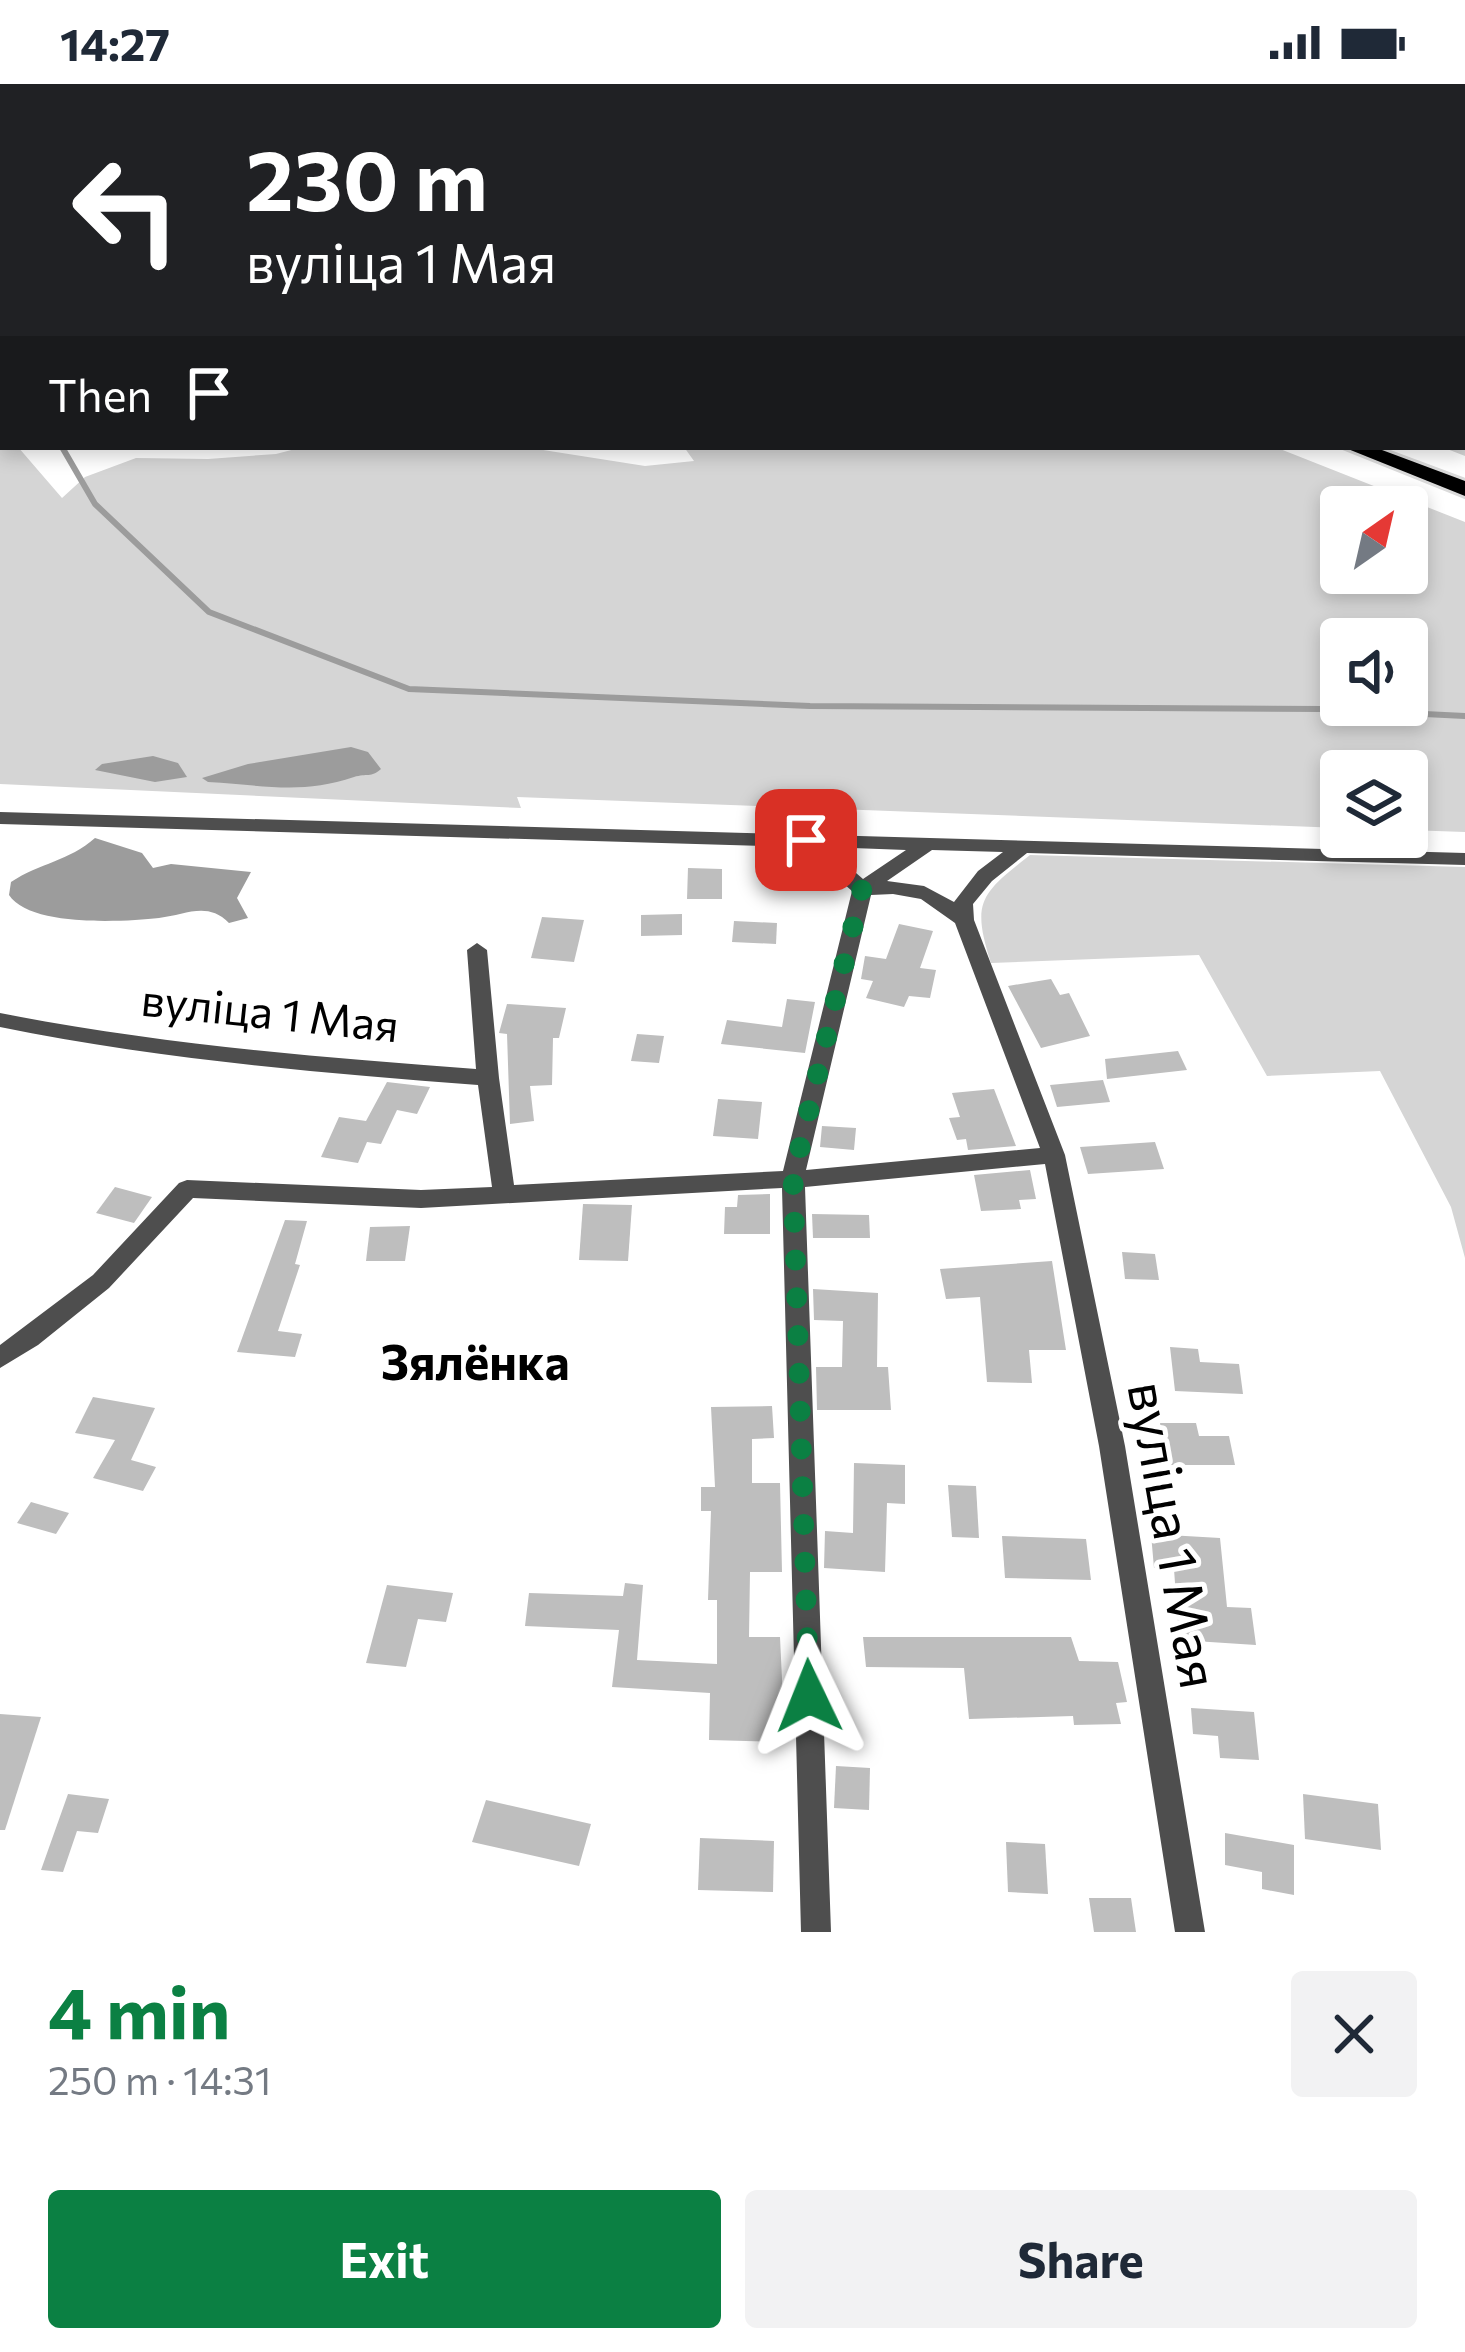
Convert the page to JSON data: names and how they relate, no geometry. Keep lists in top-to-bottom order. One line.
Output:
{"streets":{"street":["вуліца 1 Мая"]},"districts":["Зялёнка"],"north":"top right","page":{"status":"14:27","turn":["230 m","вуліца 1 Мая"],"then":"Then","heading":["4 min","250 m · 14:31"],"buttons":["Exit","Share"]}}
